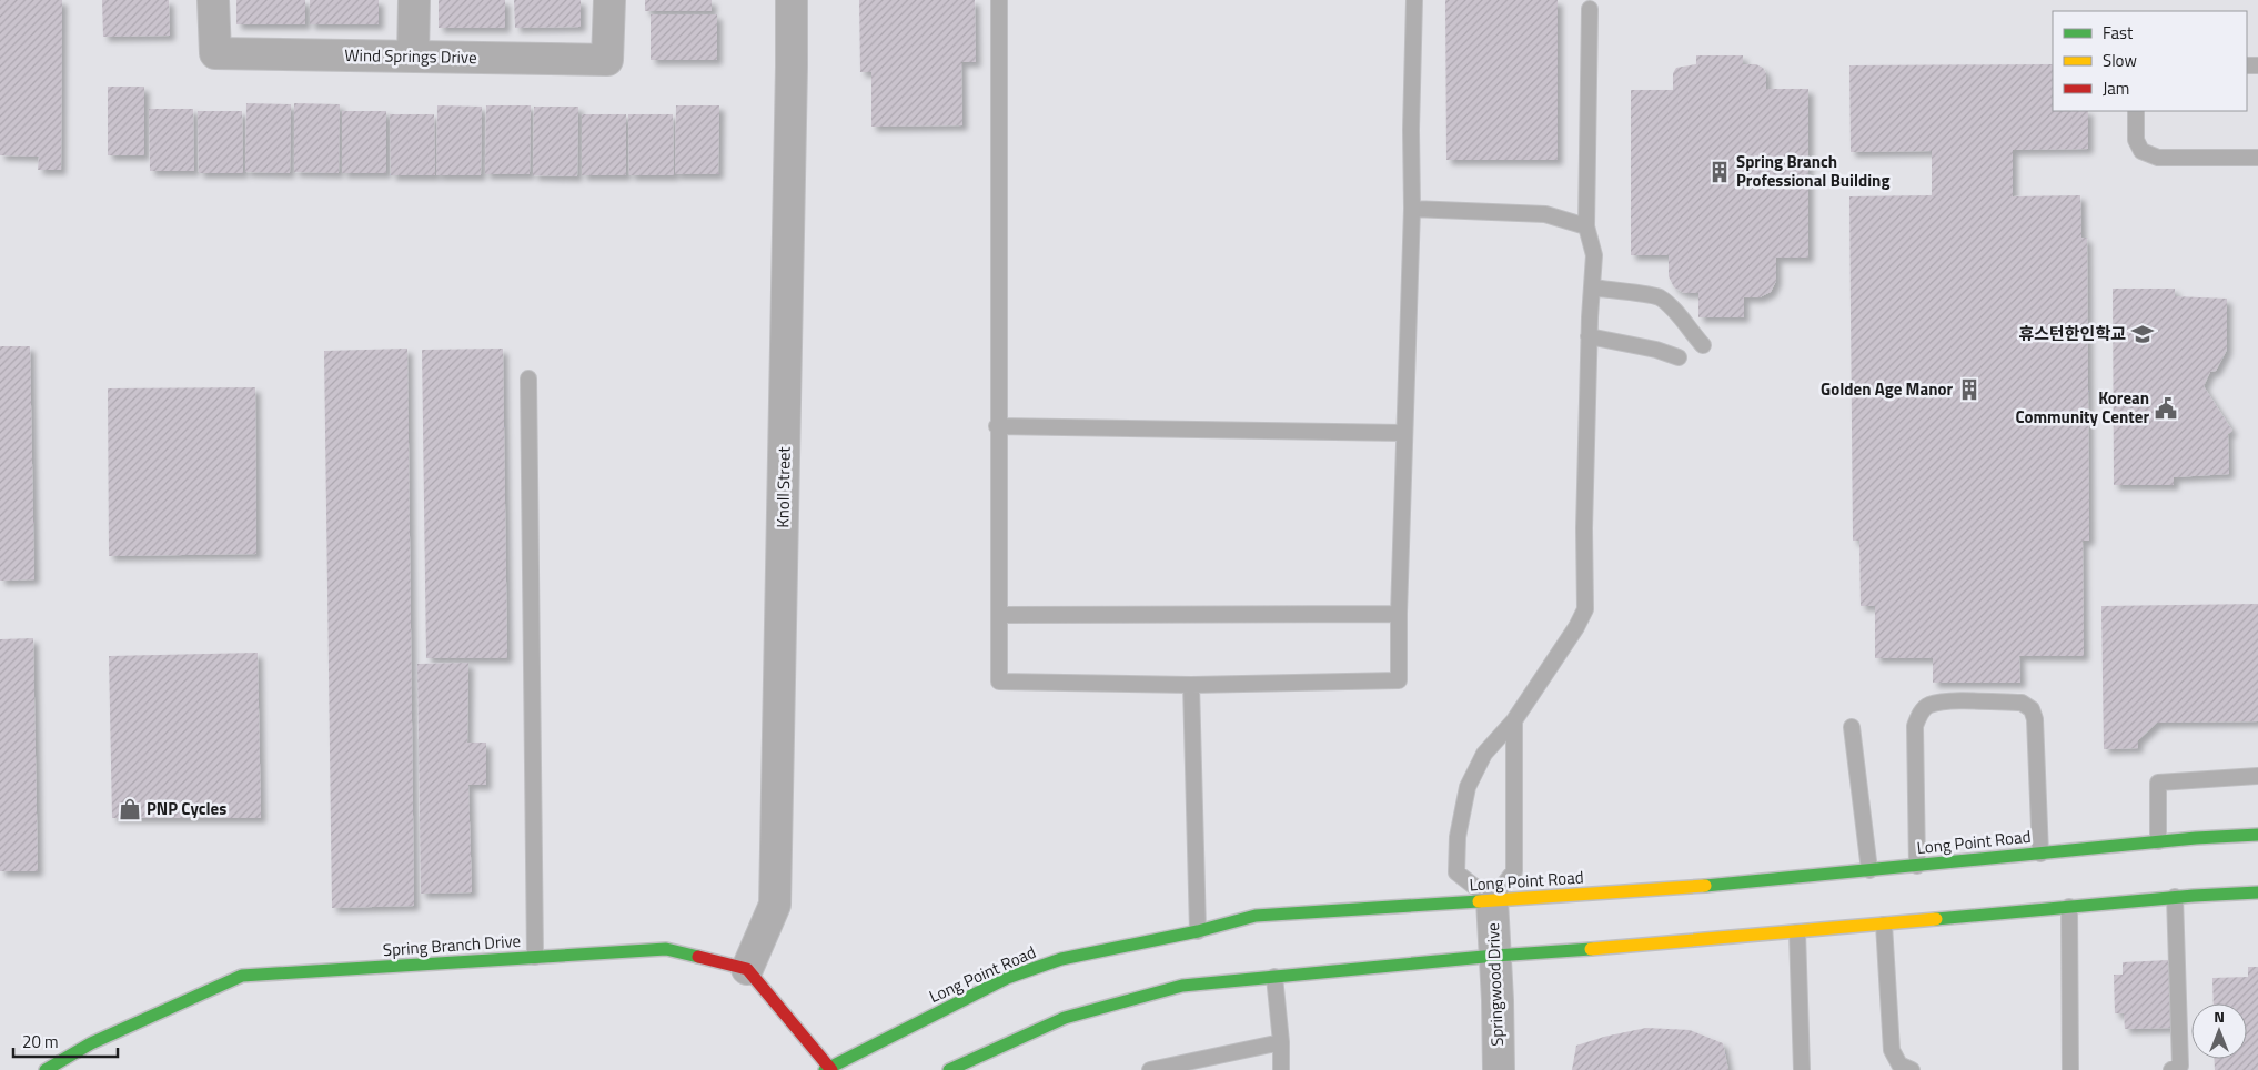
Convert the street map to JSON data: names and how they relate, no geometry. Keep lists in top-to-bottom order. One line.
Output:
{"streets":{"main road":["Long Point Road","Spring Branch Drive"],"street":["Wind Springs Drive","Knoll Street","Springwood Drive"]},"crossings":[["Knoll Street","Spring Branch Drive"],["Long Point Road","Springwood Drive"]],"places":{"building":["Spring Branch Professional Building","Golden Age Manor"],"school or university":["휴스턴한인학교"],"public building":["Korean Community Center"],"shop":["PNP Cycles"]},"legend":["Fast","Slow","Jam"],"scale_bar":"20 m","north":"top"}
